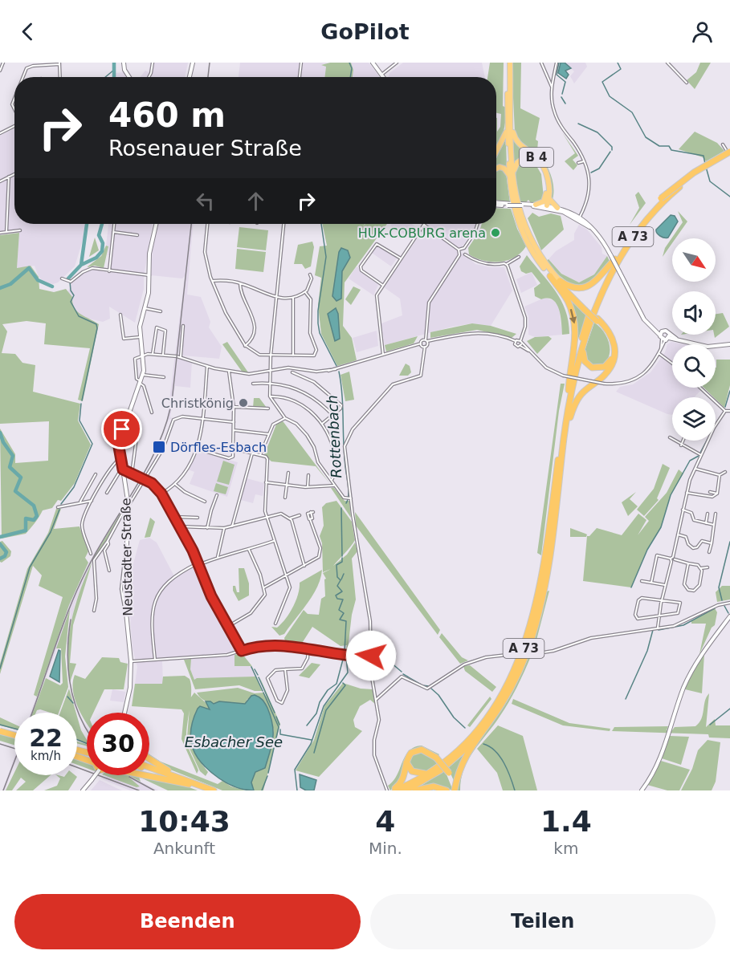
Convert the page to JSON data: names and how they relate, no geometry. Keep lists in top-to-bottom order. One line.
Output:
{"streets":{"highway":["B 4","A 73"],"street":["Neustadter Straße"]},"water":["Rottenbach","Esbacher See"],"places":{"other":["HUK-COBURG arena","Christkönig"],"transit":["Dörfles-Esbach"]},"north":"bottom right","page":{"header":"GoPilot","turn":["460 m","Rosenauer Straße"],"speed":"22 km/h","limit":"30","eta":["10:43","Ankunft","4","Min.","1.4","km"],"buttons":["Beenden","Teilen"]}}
